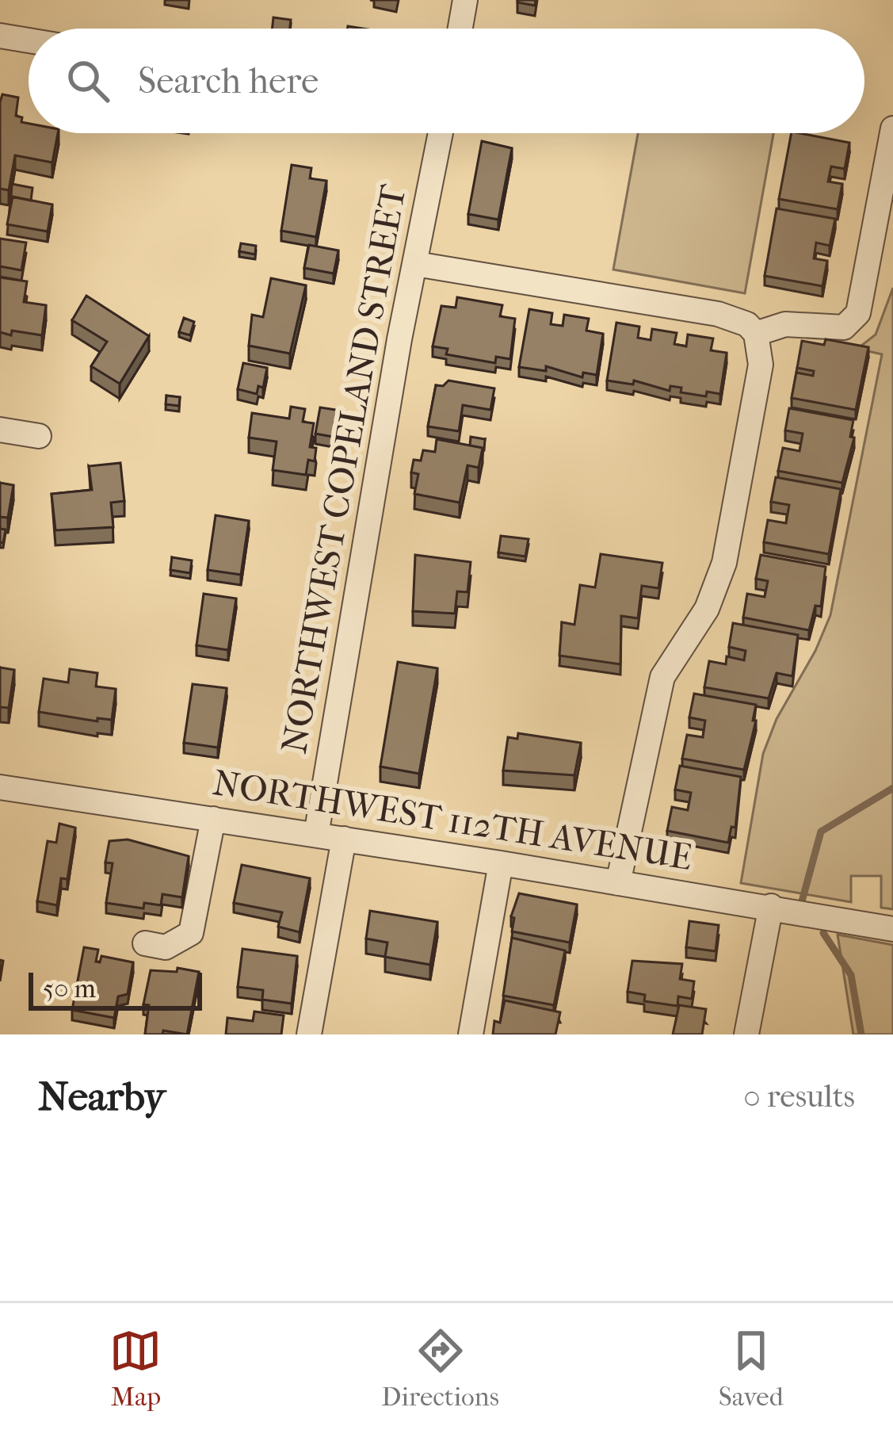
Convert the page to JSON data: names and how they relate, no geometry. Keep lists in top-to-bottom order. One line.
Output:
{"streets":{"street":["NORTHWEST COPELAND STREET","NORTHWEST 112TH AVENUE"]},"crossings":[["NORTHWEST COPELAND STREET","NORTHWEST 112TH AVENUE"]],"scale_bar":"50 m","page":{"search":"Search here","scale":"50 m","heading":["Nearby","0 results"],"nav":["Map","Directions","Saved"]}}
